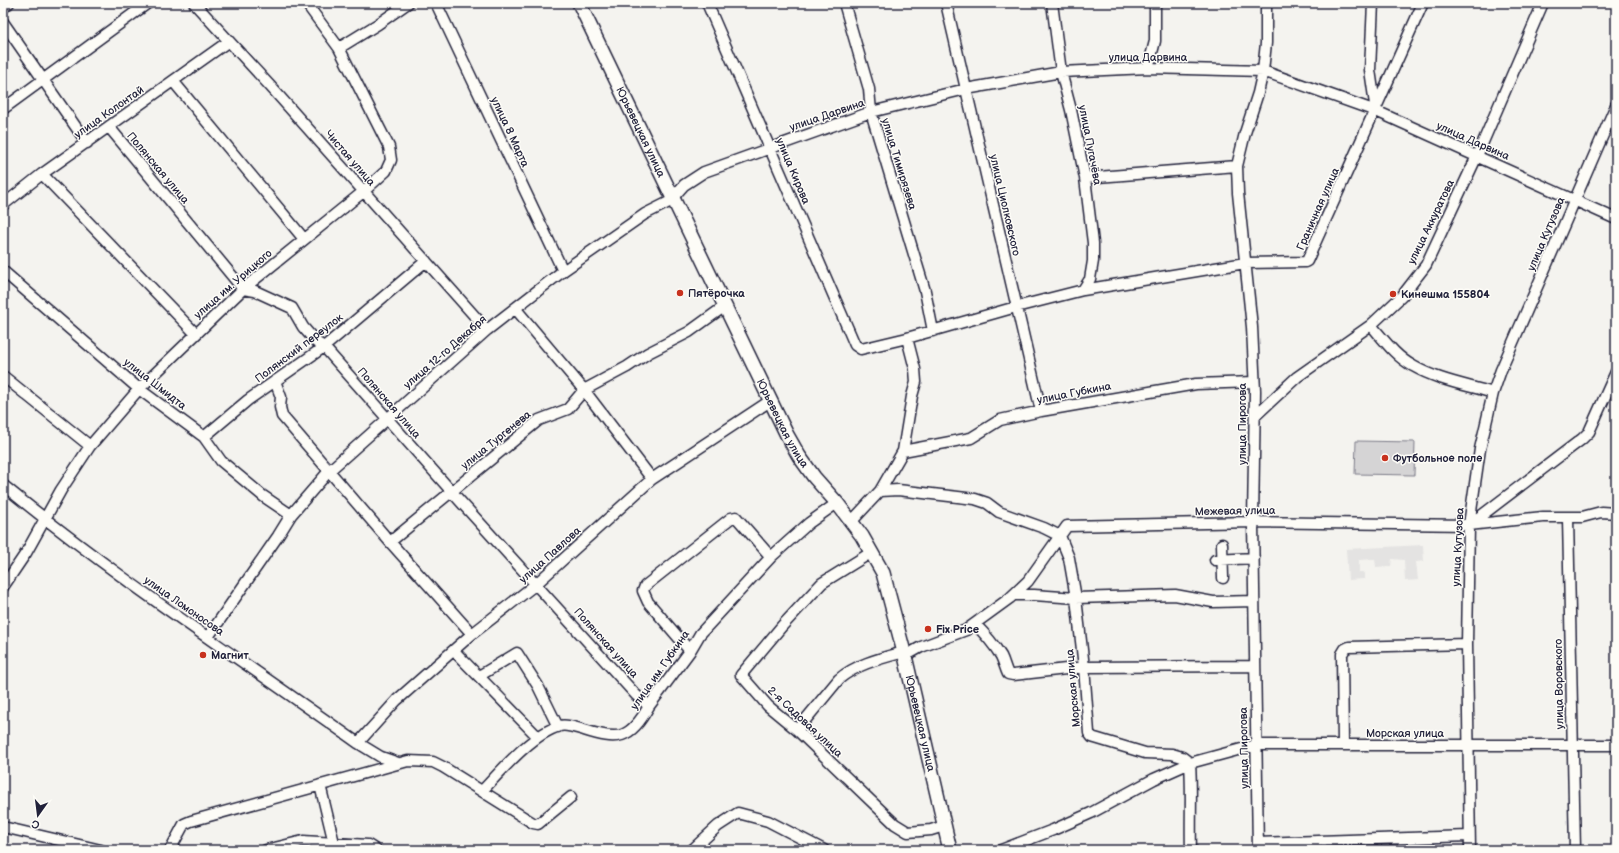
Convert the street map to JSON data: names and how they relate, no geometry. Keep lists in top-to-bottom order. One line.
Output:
{"streets":{"main road":["Юрьевецкая улица"],"street":["улица Дарвина","улица Колонтай","улица 8 Марта","улица Пугачёва","Чистая улица","улица Тимирязева","Полянская улица","улица Кирова","улица Циолковского","Граничная улица","улица Аккуратова","улица Кутузова","улица им. Урицкого","Полянский переулок","улица 12-го Декабря","улица Шмидта","улица Губкина","улица Пирогова","улица Тургенева","Межевая улица","улица Павлова","улица Ломоносова","улица им. Губкина","улица Воровского","Морская улица","2-я Садовая улица"]},"crossings":[["улица Дарвина","Юрьевецкая улица"],["улица Дарвина","улица Пугачёва"],["улица Дарвина","улица Тимирязева"],["улица Дарвина","улица Кирова"],["улица Дарвина","улица Циолковского"],["улица Дарвина","Граничная улица"],["улица Дарвина","улица Аккуратова"],["улица Дарвина","улица Кутузова"],["улица Дарвина","улица 12-го Декабря"],["улица Дарвина","улица Пирогова"],["улица Колонтай","Чистая улица"],["улица Колонтай","Полянская улица"],["Юрьевецкая улица","улица 12-го Декабря"],["Юрьевецкая улица","улица Тургенева"],["Юрьевецкая улица","Межевая улица"],["Юрьевецкая улица","улица Павлова"],["Юрьевецкая улица","улица им. Губкина"],["Юрьевецкая улица","2-я Садовая улица"],["улица 8 Марта","улица 12-го Декабря"],["улица Пугачёва","Граничная улица"],["Чистая улица","улица им. Урицкого"],["Чистая улица","Полянский переулок"],["Чистая улица","улица 12-го Декабря"],["Полянская улица","улица им. Урицкого"],["Полянская улица","Полянский переулок"],["Полянская улица","улица 12-го Декабря"],["Полянская улица","улица Тургенева"],["Полянская улица","улица Павлова"],["Полянская улица","улица им. Губкина"],["улица Циолковского","улица Губкина"],["Граничная улица","улица Пирогова"],["улица Аккуратова","улица Пирогова"],["улица Кутузова","Межевая улица"],["улица Кутузова","Морская улица"],["улица им. Урицкого","улица Шмидта"],["улица им. Урицкого","улица Ломоносова"],["Полянский переулок","улица Шмидта"],["улица 12-го Декабря","улица Шмидта"],["улица 12-го Декабря","улица Ломоносова"],["улица Губкина","улица Пирогова"],["улица Пирогова","Межевая улица"],["улица Пирогова","Морская улица"],["Межевая улица","улица Воровского"],["Межевая улица","Морская улица"],["Межевая улица","2-я Садовая улица"],["улица Павлова","улица Ломоносова"],["улица Воровского","Морская улица"]],"places":["Пятёрочка","Кинешма 155804","Футбольное поле","Fix Price","Магнит"],"north":"bottom"}
